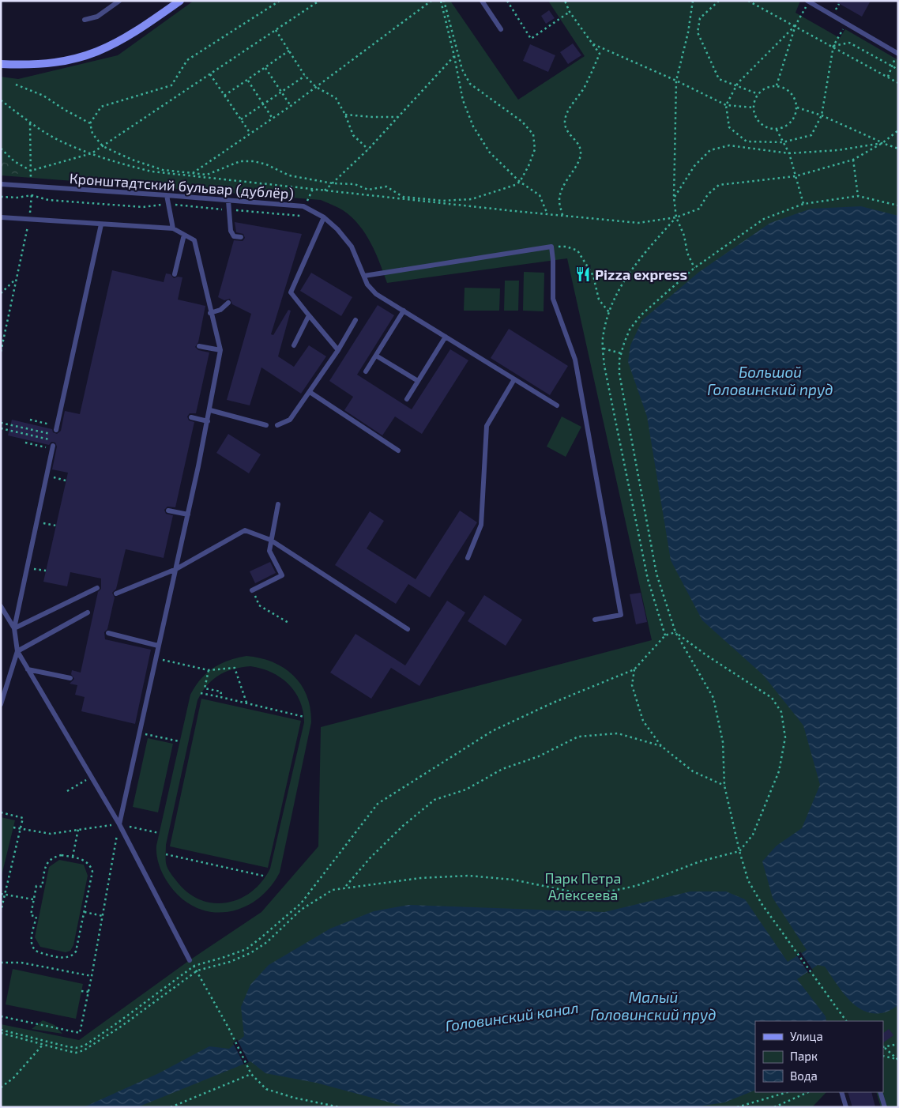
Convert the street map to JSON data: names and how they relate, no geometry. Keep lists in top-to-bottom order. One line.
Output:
{"streets":{"lane":["Кронштадтский бульвар (дублёр)"]},"water":["Большой Головинский пруд","Малый Головинский пруд","Головинский канал"],"parks":["Парк Петра Алексеева"],"places":{"restaurant":["Pizza express"]},"legend":["Улица","Парк","Вода"]}
